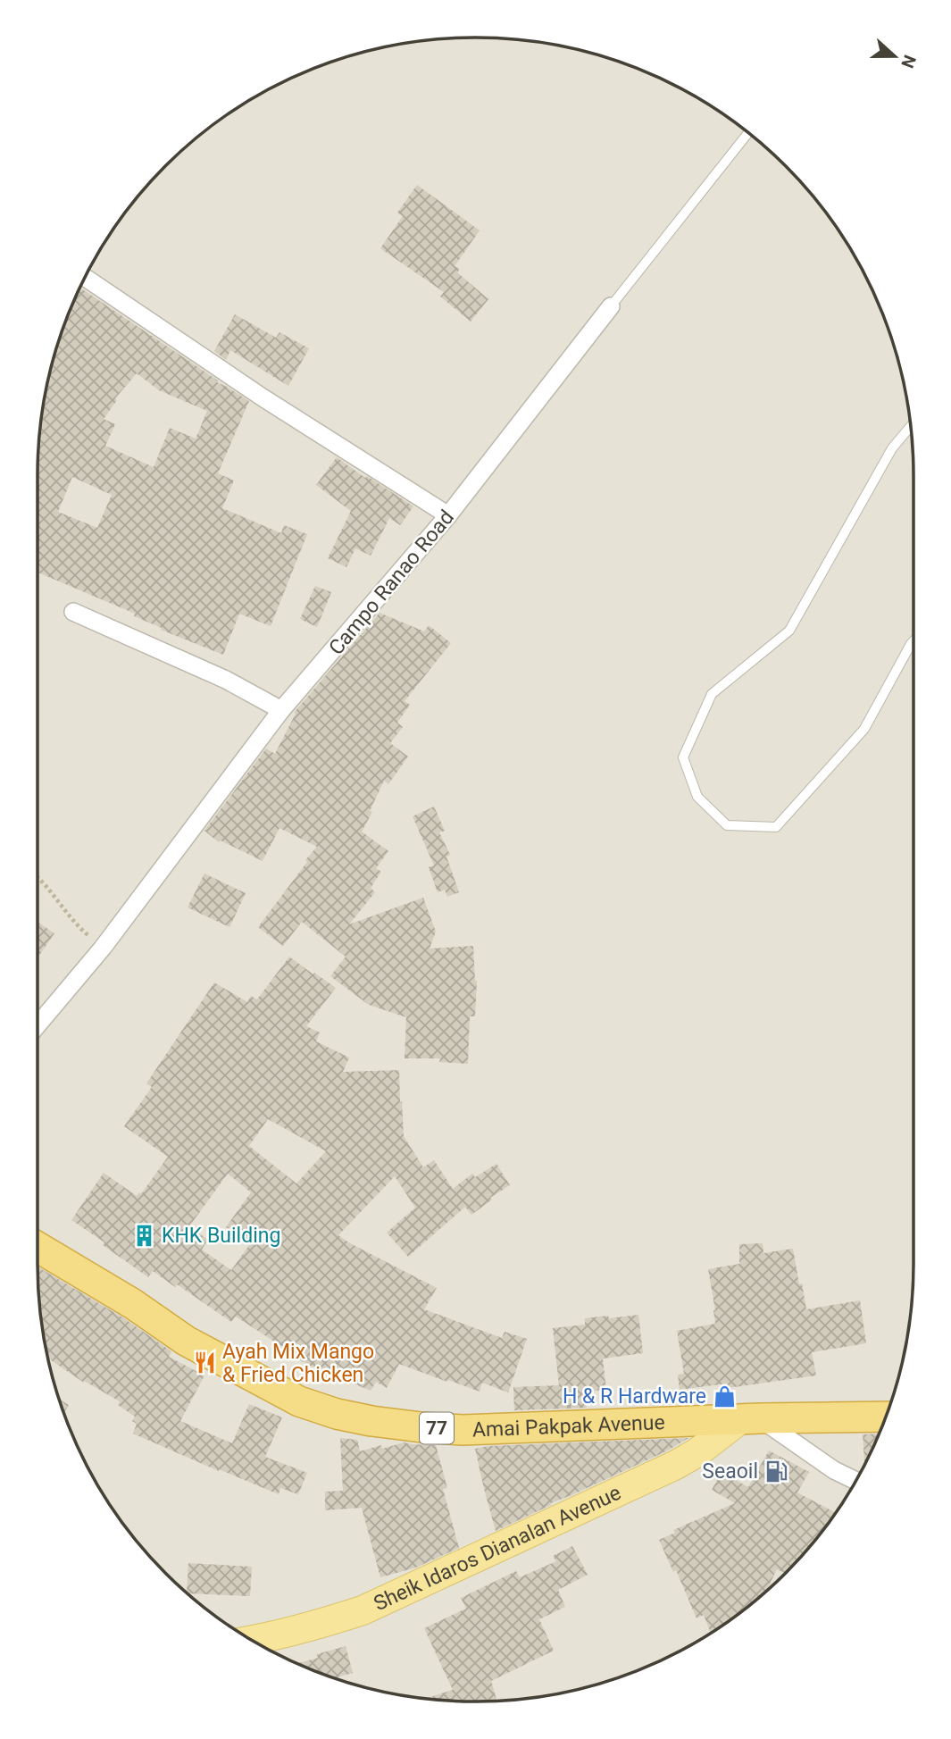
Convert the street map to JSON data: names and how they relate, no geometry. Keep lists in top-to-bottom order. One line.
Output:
{"streets":{"highway":["Amai Pakpak Avenue","77"],"main road":["Sheik Idaros Dianalan Avenue"],"street":["Campo Ranao Road"]},"crossings":[["Amai Pakpak Avenue","Sheik Idaros Dianalan Avenue"]],"places":{"building":["KHK Building"],"restaurant":["Ayah Mix Mango & Fried Chicken"],"shop":["H & R Hardware"],"fuel station":["Seaoil"]},"north":"right"}
